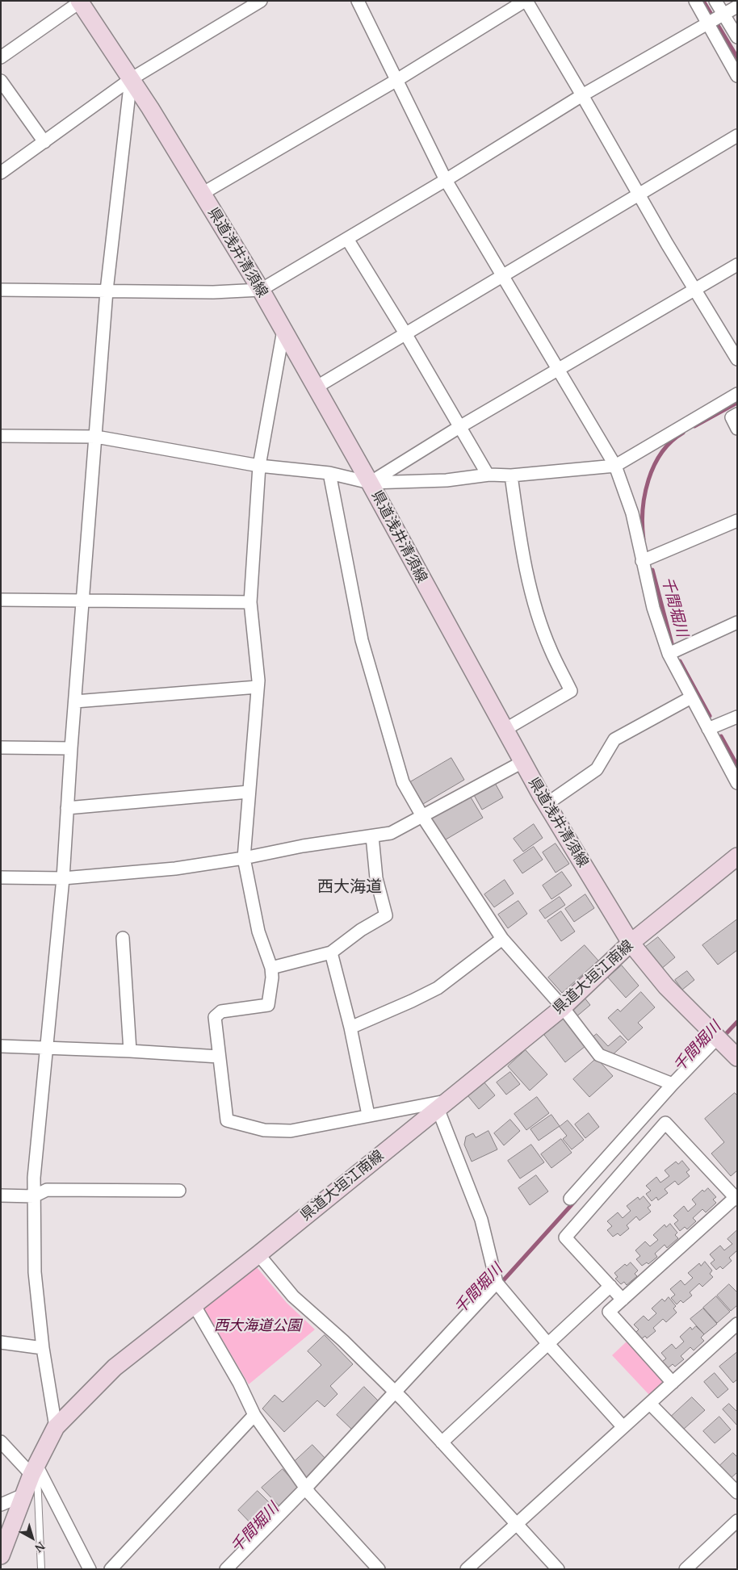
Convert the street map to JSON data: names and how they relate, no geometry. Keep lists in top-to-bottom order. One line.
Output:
{"streets":{"main road":["県道浅井清須線","県道大垣江南線"]},"crossings":[["県道浅井清須線","県道大垣江南線"]],"districts":["西大海道"],"water":["千間堀川"],"parks":["西大海道公園"],"north":"bottom right"}
